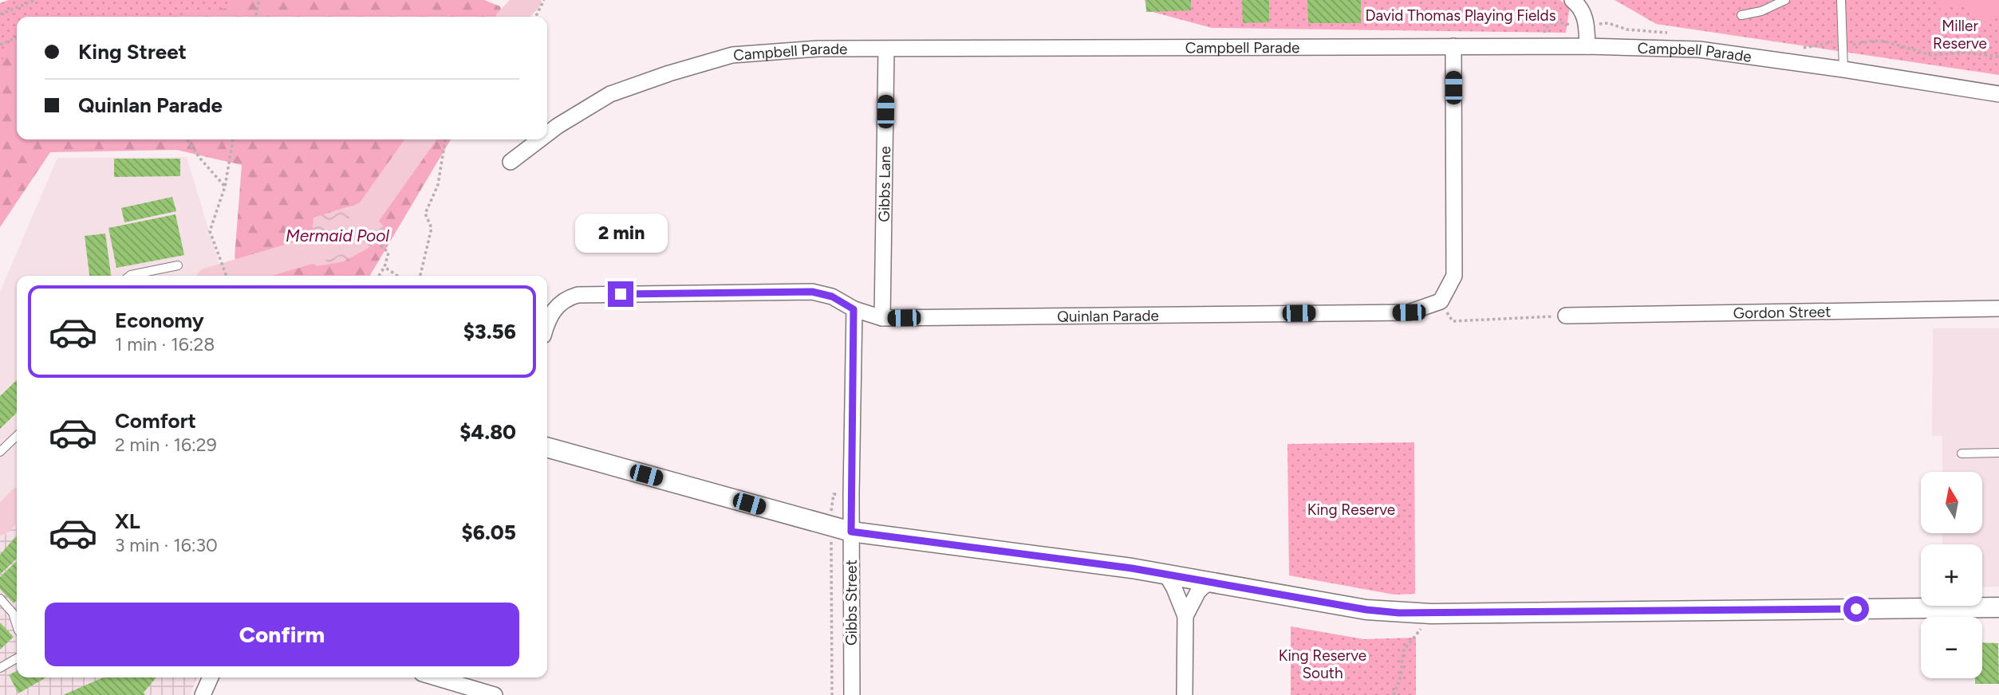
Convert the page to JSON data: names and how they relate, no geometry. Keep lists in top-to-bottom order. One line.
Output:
{"streets":{"street":["Campbell Parade","Gibbs Lane","Gordon Street","Quinlan Parade","Gibbs Street"]},"crossings":[["Campbell Parade","Gibbs Lane"],["Gibbs Lane","Quinlan Parade"],["Quinlan Parade","Gibbs Street"]],"water":["Mermaid Pool"],"parks":["David Thomas Playing Fields","Miller Reserve","King Reserve","King Reserve South"],"north":"top","page":{"banner":["King Street","Quinlan Parade"],"bubble":"2 min","list":[{"name":"Economy","note":"1 min · 16:28","value":"$3.56"},{"name":"Comfort","note":"2 min · 16:29","value":"$4.80"},{"name":"XL","note":"3 min · 16:30","value":"$6.05"}],"map_buttons":["+","−"],"buttons":"Confirm"}}
